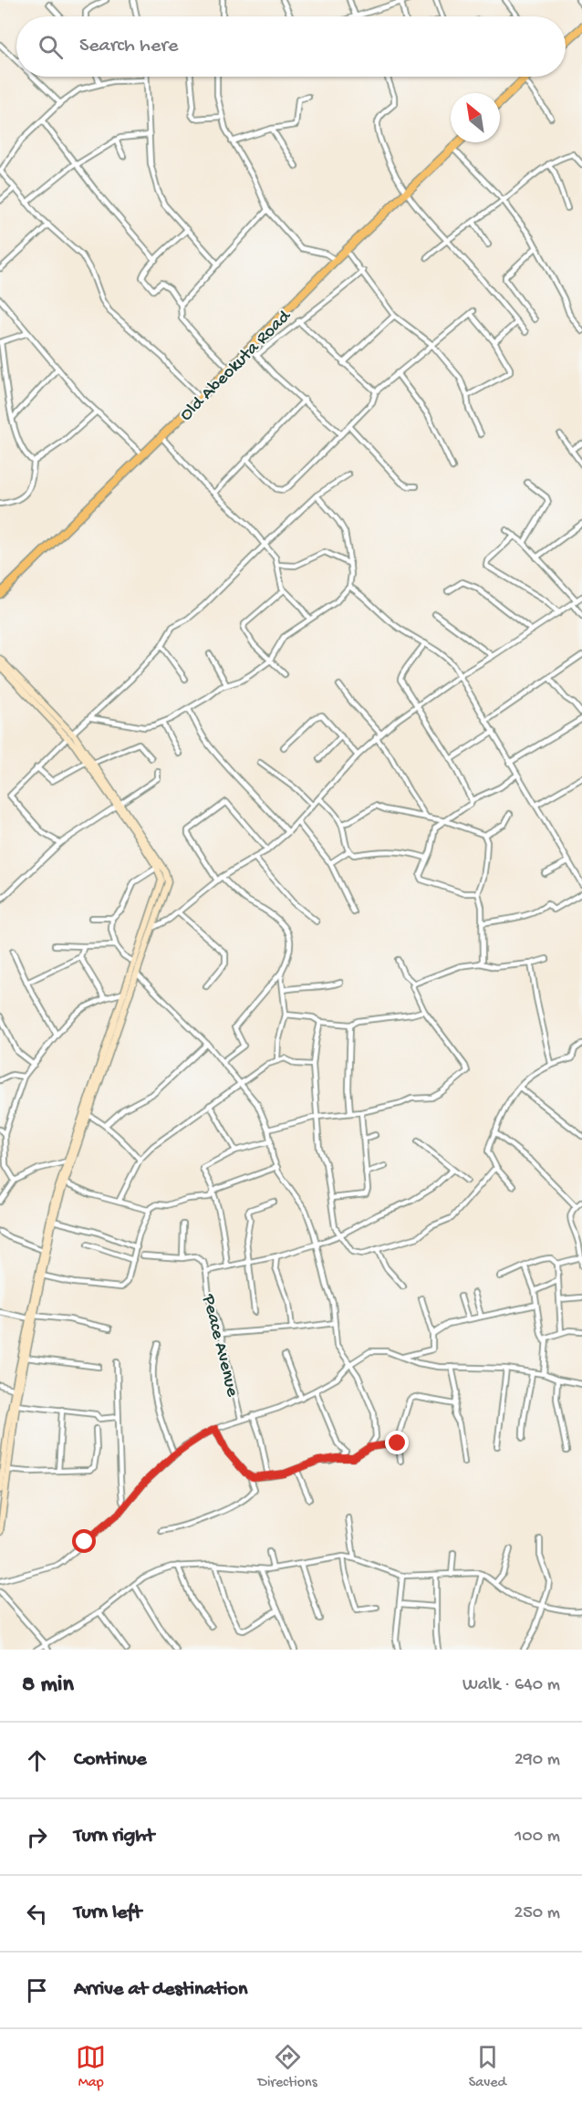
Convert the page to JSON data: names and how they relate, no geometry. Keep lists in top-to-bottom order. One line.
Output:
{"streets":{"highway":["Old Abeokuta Road"],"street":["Peace Avenue"]},"north":"top left","page":{"search":"Search here","heading":["8 min","Walk · 640 m"],"list":[["Continue","290 m"],["Turn right","100 m"],["Turn left","250 m"],"Arrive at destination"],"nav":["Map","Directions","Saved"]}}
